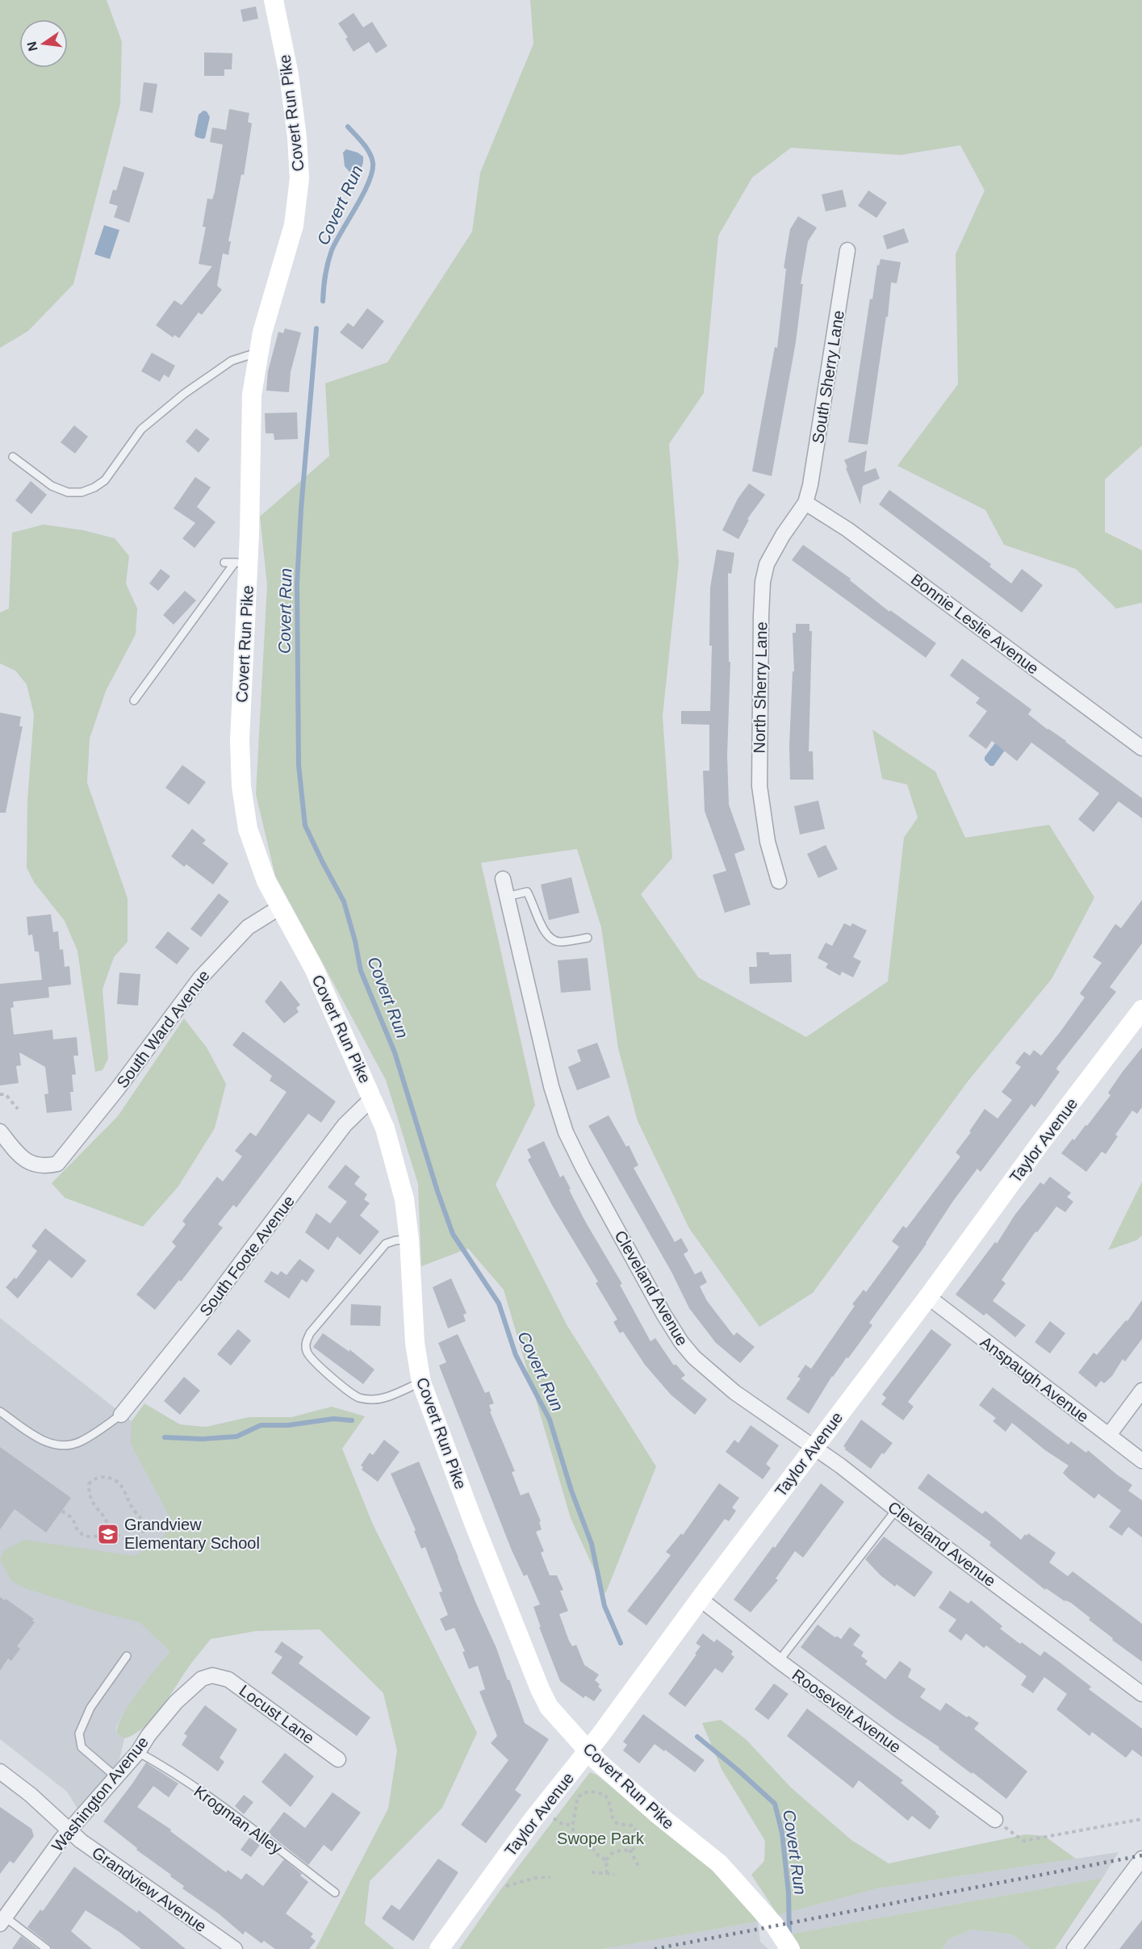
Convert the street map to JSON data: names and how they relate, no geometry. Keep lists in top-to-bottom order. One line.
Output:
{"streets":{"street":["Covert Run Pike","South Sherry Lane","Bonnie Leslie Avenue","North Sherry Lane","South Ward Avenue","Taylor Avenue","South Foote Avenue","Cleveland Avenue","Anspaugh Avenue","Roosevelt Avenue","Locust Lane","Washington Avenue","Grandview Avenue"],"lane":["Krogman Alley"]},"crossings":[["Covert Run Pike","South Ward Avenue"],["Covert Run Pike","Taylor Avenue"],["Covert Run Pike","South Foote Avenue"],["South Sherry Lane","Bonnie Leslie Avenue"],["South Sherry Lane","North Sherry Lane"],["Bonnie Leslie Avenue","North Sherry Lane"],["Taylor Avenue","Cleveland Avenue"],["Taylor Avenue","Anspaugh Avenue"],["Taylor Avenue","Roosevelt Avenue"],["Locust Lane","Washington Avenue"],["Washington Avenue","Krogman Alley"],["Washington Avenue","Grandview Avenue"]],"water":["Covert Run"],"parks":["Swope Park"],"places":{"school or university":["Grandview Elementary School"]},"north":"left"}
